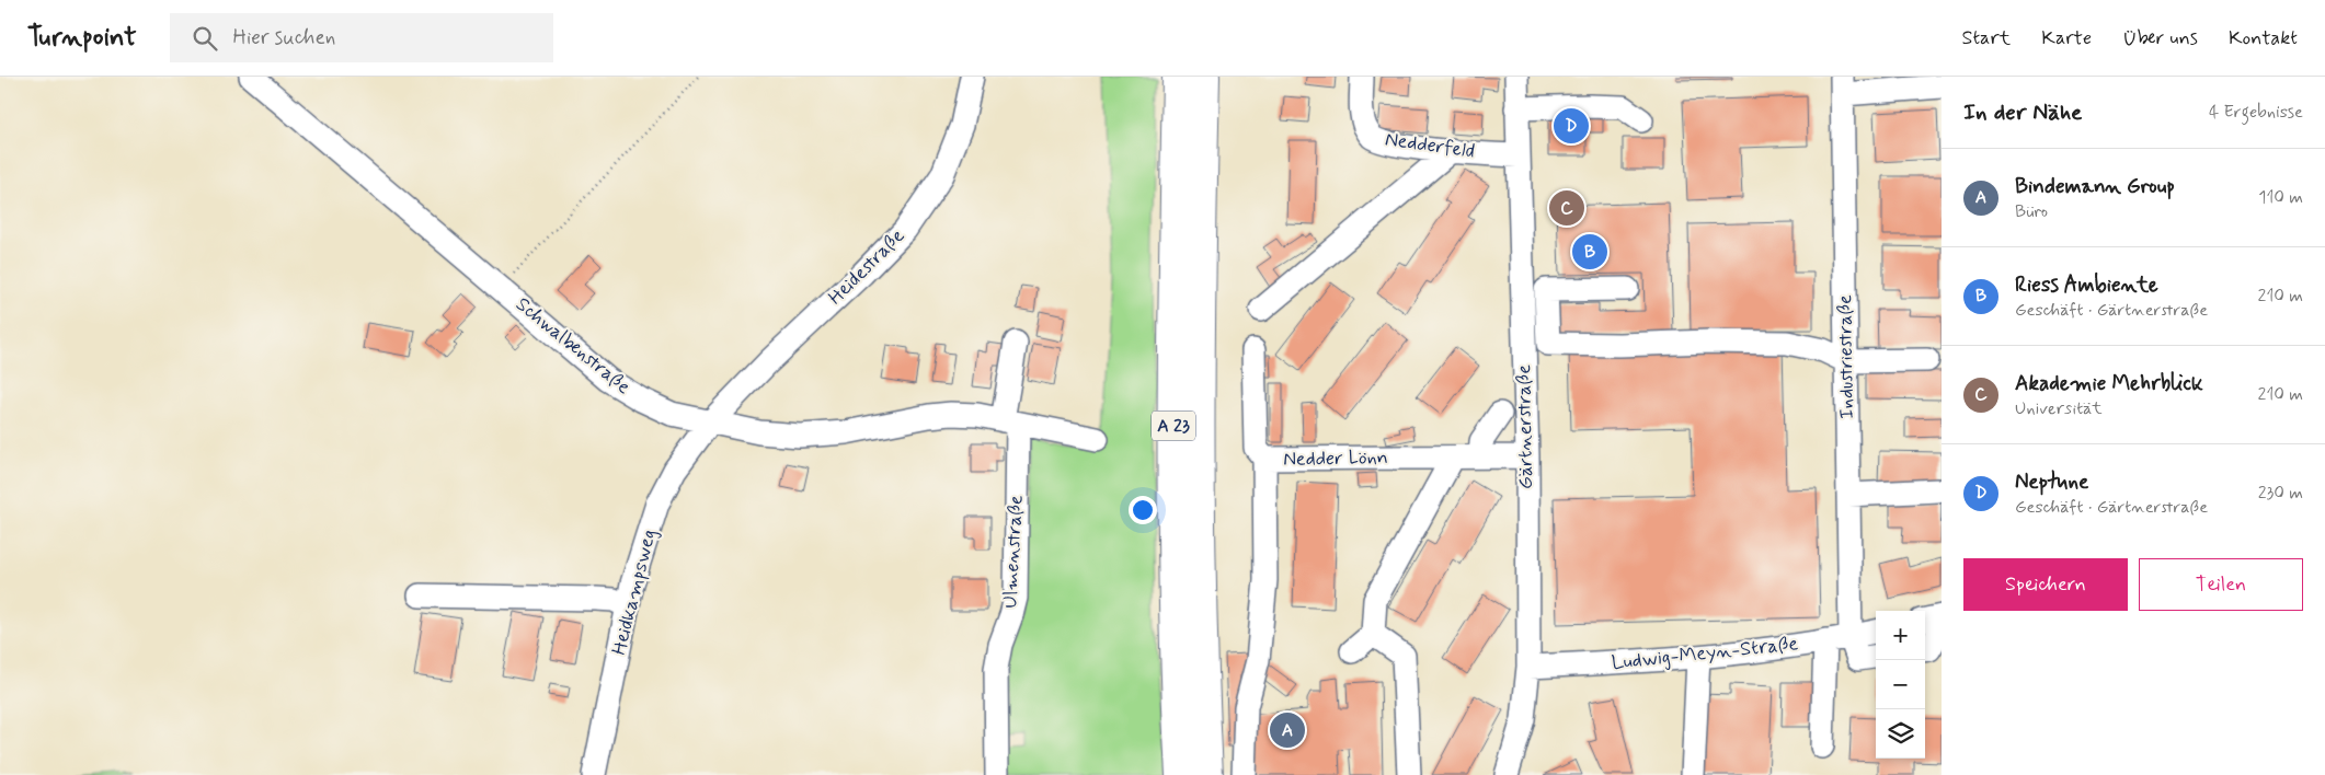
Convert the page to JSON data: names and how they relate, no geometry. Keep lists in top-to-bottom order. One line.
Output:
{"streets":{"highway":["A 23"],"street":["Nedderfeld","Heidestraße","Schwalbenstraße","Industriestraße","Gärtnerstraße","Nedder Lönn","Ulmenstraße","Heidkampsweg","Ludwig-Meyn-Straße"]},"crossings":[["Nedderfeld","Gärtnerstraße"],["Heidestraße","Schwalbenstraße"],["Heidestraße","Heidkampsweg"],["Schwalbenstraße","Ulmenstraße"],["Schwalbenstraße","Heidkampsweg"],["Industriestraße","Ludwig-Meyn-Straße"],["Gärtnerstraße","Nedder Lönn"],["Gärtnerstraße","Ludwig-Meyn-Straße"]],"page":{"header":"Turnpoint","search":"Hier suchen","nav":["Start","Karte","Über uns","Kontakt"],"heading":["In der Nähe","4 Ergebnisse"],"pins":["D","C","B","A"],"list":[{"mark":"A","name":"Bindemann Group","note":"Büro","value":"110 m"},{"mark":"B","name":"Riess Ambiente","note":"Geschäft · Gärtnerstraße","value":"210 m"},{"mark":"C","name":"Akademie Mehrblick","note":"Universität","value":"210 m"},{"mark":"D","name":"Neptune","note":"Geschäft · Gärtnerstraße","value":"230 m"}],"buttons":["Speichern","Teilen"],"map_buttons":["+","−"]}}
